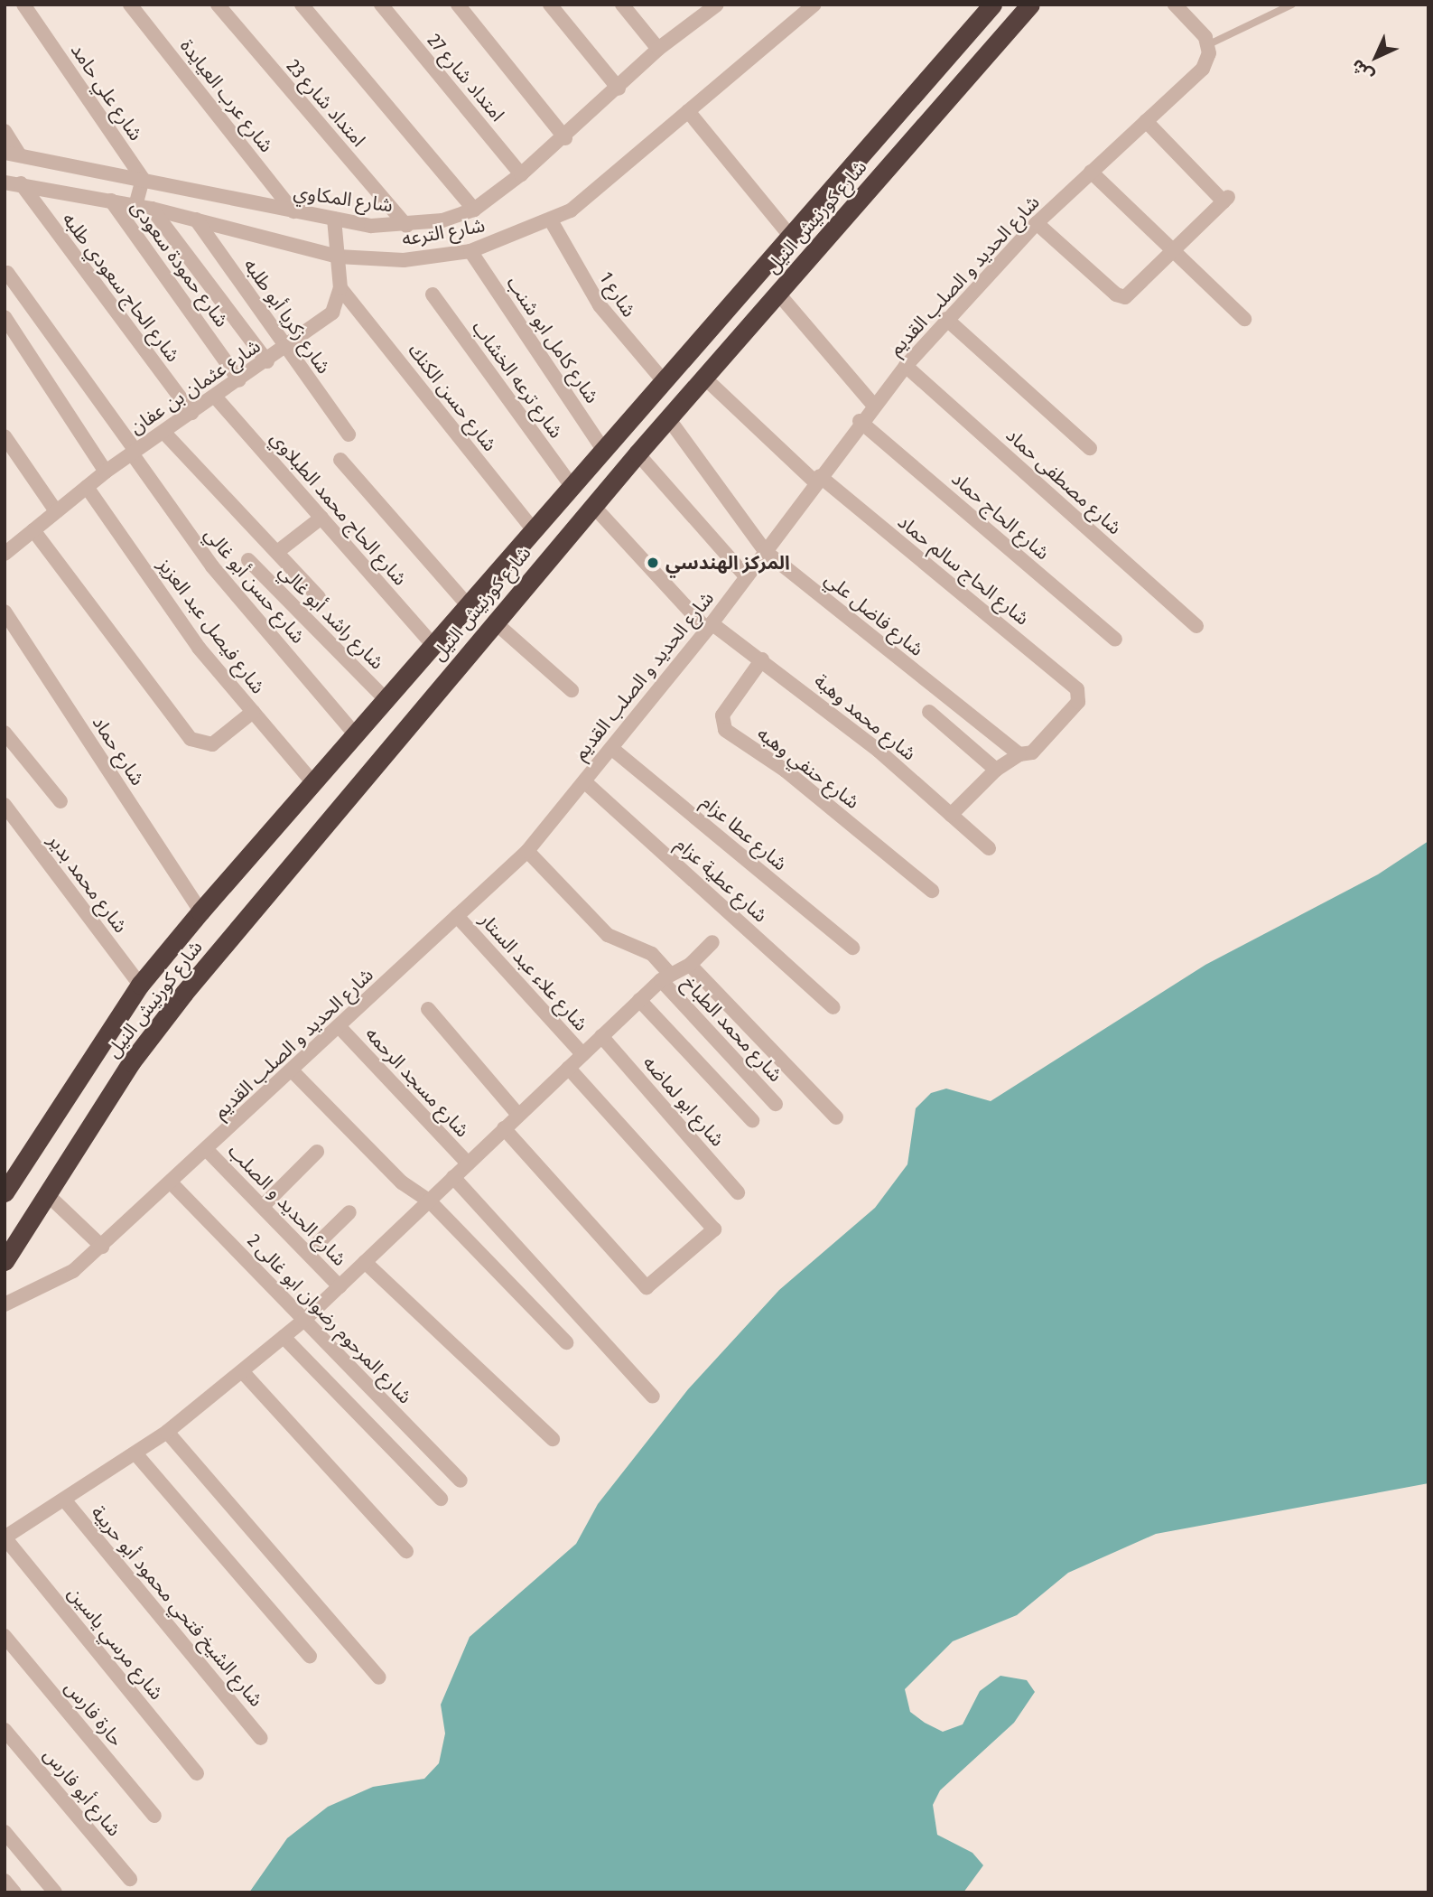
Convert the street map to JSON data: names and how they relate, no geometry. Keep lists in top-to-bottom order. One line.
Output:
{"streets":{"highway":["شارع كورنيش النيل"],"street":["امتداد شارع 27","شارع علي حامد","شارع عرب العيايدة","امتداد شارع 23","شارع المكاوي","شارع الترعه","شارع حمودة سعودى","شارع الحديد و الصلب القديم","شارع الحاج سعودي طلبه","شارع 1","شارع زكريا أبو طلبه","شارع كامل ابو شنب","شارع ترعه الخشاب","شارع عثمان بن عفان","شارع حسن الكنك","شارع مصطفى حماد","شارع الحاج محمد الطبلاوي","شارع الحاج حماد","شارع الحاج سالم حماد","شارع حسن أبو غالي","شارع فاضل علي","شارع راشد أبو غالي","شارع فيصل عبد العزيز","شارع محمد وهبة","شارع حماد","شارع حنفي وهبه","شارع عطا عزام","شارع عطية عزام","شارع محمد بدير","شارع علاء عبد الستار","شارع محمد الطباخ","شارع مسجد الرحمه","شارع ابو لماضه","شارع الحديد و الصلب","شارع المرحوم رضوان ابو غالى 2","شارع الشيخ فتحي محمود أبو حربية","شارع مرسي ياسين","حارة فارس","شارع أبو فارس"]},"crossings":[["امتداد شارع 27","شارع المكاوي"],["شارع علي حامد","شارع المكاوي"],["شارع عرب العيايدة","شارع المكاوي"],["امتداد شارع 23","شارع المكاوي"],["شارع المكاوي","شارع عثمان بن عفان"],["شارع كورنيش النيل","شارع 1"],["شارع كورنيش النيل","شارع كامل ابو شنب"],["شارع كورنيش النيل","شارع ترعه الخشاب"],["شارع كورنيش النيل","شارع حسن الكنك"],["شارع كورنيش النيل","شارع الحاج محمد الطبلاوي"],["شارع كورنيش النيل","شارع الحاج سالم حماد"],["شارع كورنيش النيل","شارع حسن أبو غالي"],["شارع كورنيش النيل","شارع فاضل علي"],["شارع كورنيش النيل","شارع راشد أبو غالي"],["شارع كورنيش النيل","شارع فيصل عبد العزيز"],["شارع كورنيش النيل","شارع محمد وهبة"],["شارع كورنيش النيل","شارع حماد"],["شارع كورنيش النيل","شارع محمد بدير"],["شارع الترعه","شارع حمودة سعودى"],["شارع الترعه","شارع الحاج سعودي طلبه"],["شارع الترعه","شارع 1"],["شارع الترعه","شارع زكريا أبو طلبه"],["شارع الترعه","شارع كامل ابو شنب"],["شارع الترعه","شارع عثمان بن عفان"],["شارع حمودة سعودى","شارع عثمان بن عفان"],["شارع الحديد و الصلب القديم","شارع مصطفى حماد"],["شارع الحديد و الصلب القديم","شارع الحاج حماد"],["شارع الحديد و الصلب القديم","شارع الحاج سالم حماد"],["شارع الحديد و الصلب القديم","شارع فاضل علي"],["شارع الحديد و الصلب القديم","شارع محمد وهبة"],["شارع الحديد و الصلب القديم","شارع عطا عزام"],["شارع الحديد و الصلب القديم","شارع عطية عزام"],["شارع الحديد و الصلب القديم","شارع علاء عبد الستار"],["شارع الحديد و الصلب القديم","شارع محمد الطباخ"],["شارع الحديد و الصلب القديم","شارع مسجد الرحمه"],["شارع الحديد و الصلب القديم","شارع الحديد و الصلب"],["شارع الحديد و الصلب القديم","شارع المرحوم رضوان ابو غالى 2"],["شارع الحاج سعودي طلبه","شارع عثمان بن عفان"],["شارع زكريا أبو طلبه","شارع عثمان بن عفان"],["شارع عثمان بن عفان","شارع حسن الكنك"],["شارع عثمان بن عفان","شارع الحاج محمد الطبلاوي"],["شارع عثمان بن عفان","شارع حسن أبو غالي"],["شارع عثمان بن عفان","شارع فيصل عبد العزيز"],["شارع الحاج سالم حماد","شارع فاضل علي"],["شارع محمد وهبة","شارع حنفي وهبه"]],"places":["المركز الهندسي"],"north":"bottom left"}
